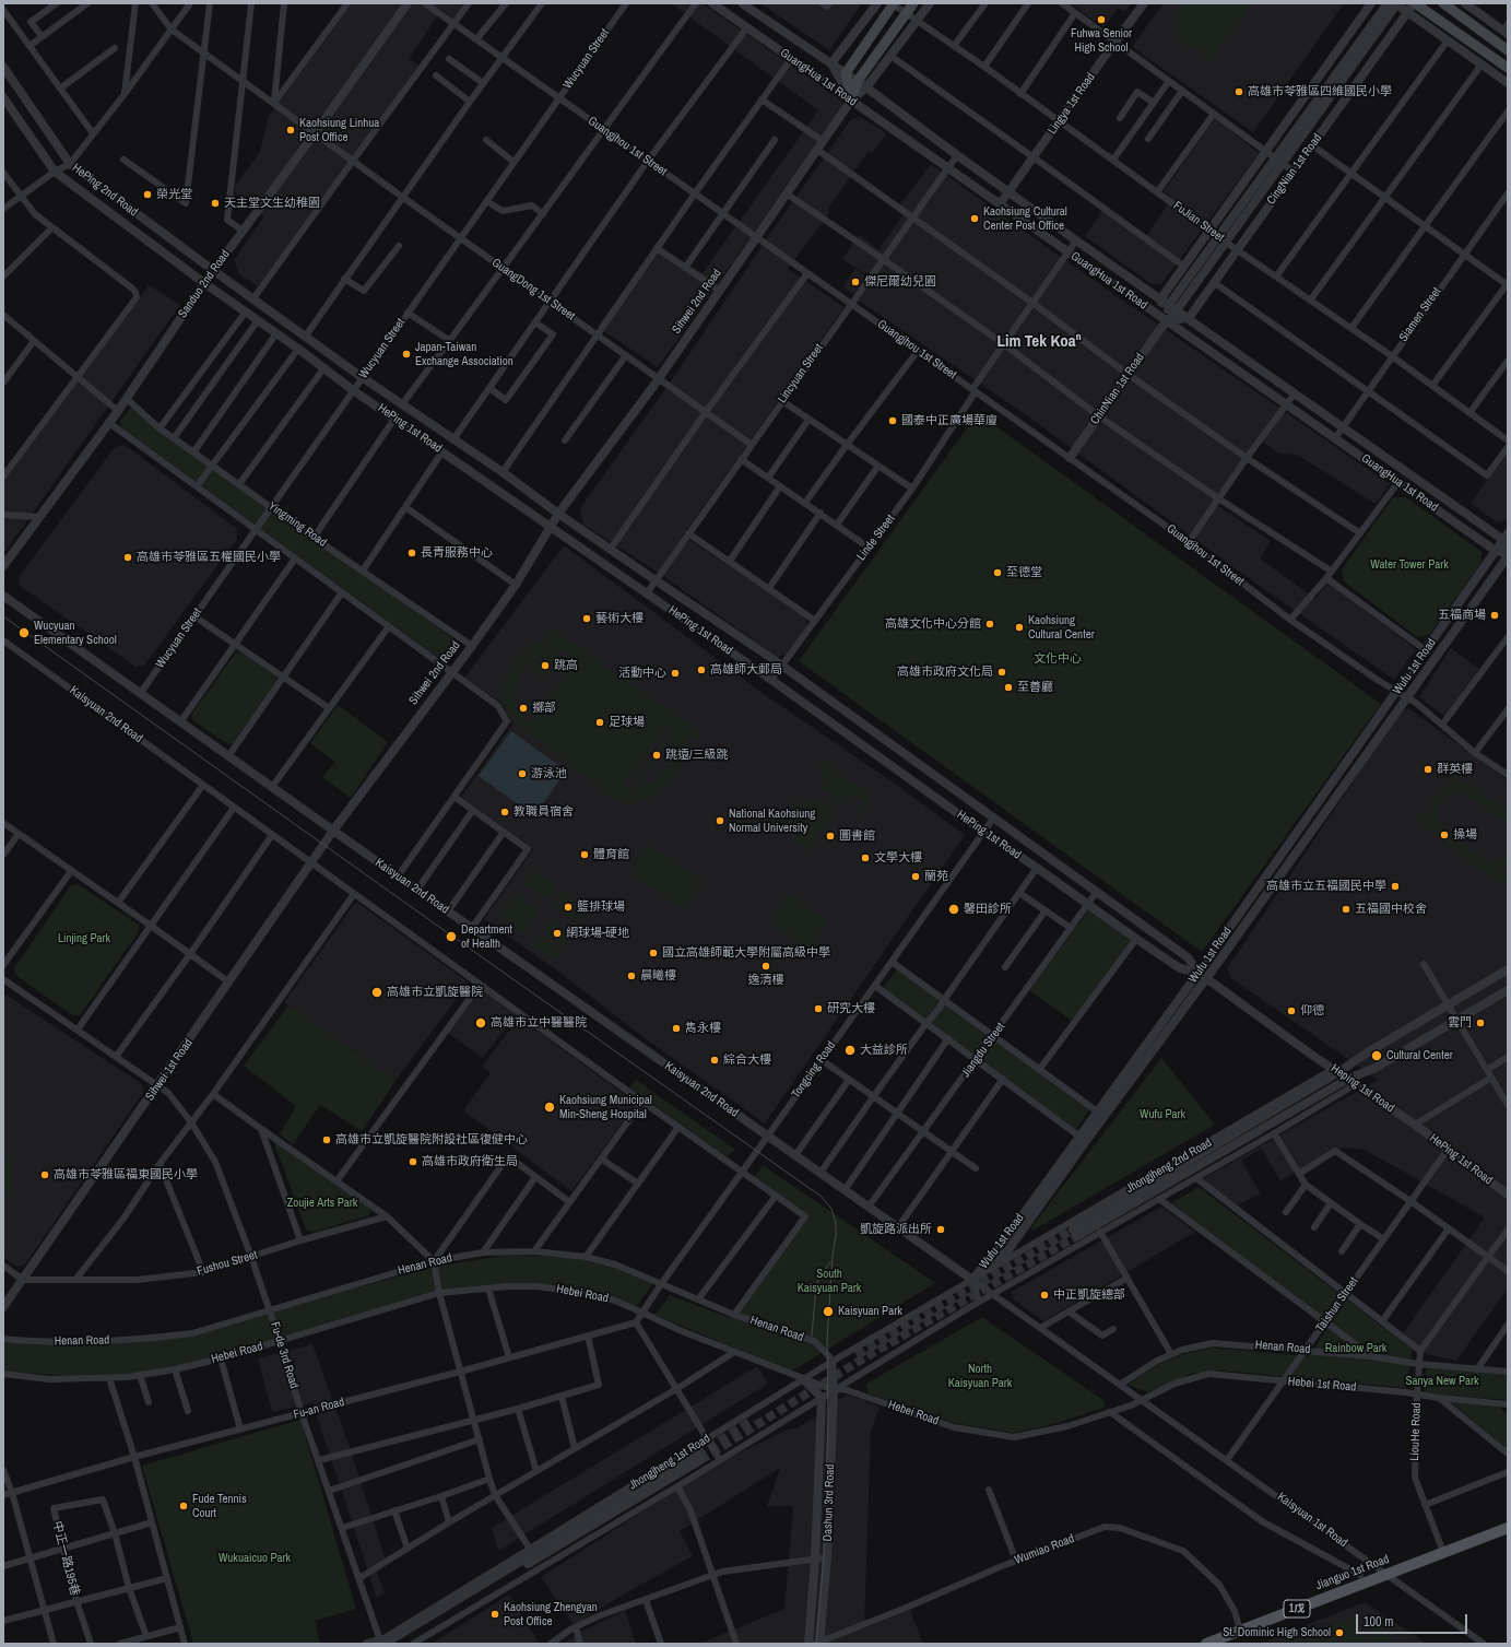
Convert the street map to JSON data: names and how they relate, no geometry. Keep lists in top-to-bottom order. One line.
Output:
{"streets":{"main road":["Sihwei 2nd Road","Jianguo 1st Road","1戊"],"street":["Wucyuan Street","GuangHua 1st Road","Lingya 1st Road","Guangjhou 1st Street","CingNian 1st Road","HePing 2nd Road","FuJian Street","Sanduo 2nd Road","GuangDong 1st Street","Siamen Street","Lincyuan Street","ChinNian 1st Road","HePing 1st Road","Yingming Road","Linde Street","Wufu 1st Road","Kaisyuan 2nd Road","Jiangdu Street","Sihwei 1st Road","Tongcing Road","Heping 1st Road","Jhongjheng 2nd Road","Fushou Street","Henan Road","Hebei Road","Taishun Street","Fu-de 3rd Road","Hebei 1st Road","Fu-an Road","LiouHe Road","Jhongjheng 1st Road","Dashun 3rd Road","Kaisyuan 1st Road","Wumiao Road","中正一路195巷"]},"crossings":[["Wucyuan Street","Guangjhou 1st Street"],["Wucyuan Street","GuangDong 1st Street"],["Wucyuan Street","HePing 1st Road"],["Wucyuan Street","Yingming Road"],["Wucyuan Street","Kaisyuan 2nd Road"],["GuangHua 1st Road","Lingya 1st Road"],["GuangHua 1st Road","CingNian 1st Road"],["GuangHua 1st Road","Sihwei 2nd Road"],["GuangHua 1st Road","Siamen Street"],["GuangHua 1st Road","Lincyuan Street"],["GuangHua 1st Road","ChinNian 1st Road"],["GuangHua 1st Road","Linde Street"],["GuangHua 1st Road","Wufu 1st Road"],["Lingya 1st Road","FuJian Street"],["Guangjhou 1st Street","Sihwei 2nd Road"],["Guangjhou 1st Street","Lincyuan Street"],["Guangjhou 1st Street","ChinNian 1st Road"],["Guangjhou 1st Street","Linde Street"],["Guangjhou 1st Street","Wufu 1st Road"],["CingNian 1st Road","FuJian Street"],["CingNian 1st Road","ChinNian 1st Road"],["HePing 2nd Road","Sanduo 2nd Road"],["HePing 2nd Road","HePing 1st Road"],["FuJian Street","Sihwei 2nd Road"],["FuJian Street","Siamen Street"],["Sanduo 2nd Road","GuangDong 1st Street"],["Sanduo 2nd Road","HePing 1st Road"],["Sanduo 2nd Road","Yingming Road"],["GuangDong 1st Street","Sihwei 2nd Road"],["GuangDong 1st Street","Lincyuan Street"],["Sihwei 2nd Road","HePing 1st Road"],["Sihwei 2nd Road","Yingming Road"],["Sihwei 2nd Road","Kaisyuan 2nd Road"],["Sihwei 2nd Road","Sihwei 1st Road"],["Lincyuan Street","HePing 1st Road"],["HePing 1st Road","Linde Street"],["HePing 1st Road","Wufu 1st Road"],["HePing 1st Road","Jiangdu Street"],["HePing 1st Road","Tongcing Road"],["HePing 1st Road","Heping 1st Road"],["HePing 1st Road","Jhongjheng 2nd Road"],["HePing 1st Road","Taishun Street"],["Wufu 1st Road","Kaisyuan 2nd Road"],["Wufu 1st Road","Jhongjheng 2nd Road"],["Wufu 1st Road","Jhongjheng 1st Road"],["Kaisyuan 2nd Road","Jiangdu Street"],["Kaisyuan 2nd Road","Sihwei 1st Road"],["Kaisyuan 2nd Road","Tongcing Road"],["Kaisyuan 2nd Road","Jhongjheng 2nd Road"],["Kaisyuan 2nd Road","Henan Road"],["Kaisyuan 2nd Road","Jhongjheng 1st Road"],["Sihwei 1st Road","Fushou Street"],["Sihwei 1st Road","Fu-de 3rd Road"],["Tongcing Road","Henan Road"],["Tongcing Road","Hebei Road"],["Tongcing Road","Fu-an Road"],["Heping 1st Road","Jhongjheng 2nd Road"],["Jhongjheng 2nd Road","Jhongjheng 1st Road"],["Fushou Street","Fu-de 3rd Road"],["Henan Road","Taishun Street"],["Henan Road","Fu-de 3rd Road"],["Henan Road","LiouHe Road"],["Henan Road","Jhongjheng 1st Road"],["Henan Road","Dashun 3rd Road"],["Henan Road","Kaisyuan 1st Road"],["Hebei Road","Fu-de 3rd Road"],["Hebei Road","Hebei 1st Road"],["Hebei Road","Jhongjheng 1st Road"],["Hebei Road","Dashun 3rd Road"],["Hebei Road","Kaisyuan 1st Road"],["Taishun Street","Hebei 1st Road"],["Taishun Street","Kaisyuan 1st Road"],["Fu-de 3rd Road","Fu-an Road"],["Fu-de 3rd Road","Jhongjheng 1st Road"],["Hebei 1st Road","LiouHe Road"],["Hebei 1st Road","Kaisyuan 1st Road"],["LiouHe Road","Jianguo 1st Road"],["Jhongjheng 1st Road","Dashun 3rd Road"],["Dashun 3rd Road","Wumiao Road"],["Kaisyuan 1st Road","Jianguo 1st Road"],["Wumiao Road","Jianguo 1st Road"]],"districts":["Lim Tek Koaⁿ"],"parks":["Water Tower Park","文化中心","Linjing Park","Wufu Park","Zoujie Arts Park","South Kaisyuan Park","Rainbow Park","North Kaisyuan Park","Sanya New Park","Wukuaicuo Park"],"places":["Fuhwa Senior High School","高雄市苓雅區四維國民小學","Kaohsiung Linhua Post Office","榮光堂","天主堂文生幼稚園","Kaohsiung Cultural Center Post Office","傑尼爾幼兒園","Japan-Taiwan Exchange Association","國泰中正廣場華廈","長青服務中心","高雄市苓雅區五權國民小學","至德堂","五福商場","藝術大樓","高雄文化中心分館","Kaohsiung Cultural Center","Wucyuan Elementary School","跳高","高雄師大郵局","高雄市政府文化局","活動中心","至善廳","擲部","足球場","跳遠/三級跳","群英樓","游泳池","教職員宿舍","National Kaohsiung Normal University","操場","圖書館","體育館","文學大樓","蘭苑","高雄市立五福國民中學","籃排球場","馨田診所","五福國中校舍","網球場-硬地","Department of Health","國立高雄師範大學附屬高級中學","逸清樓","晨曦樓","高雄市立凱旋醫院","研究大樓","仰德","高雄市立中醫醫院","雲門","雋永樓","大益診所","Cultural Center","綜合大樓","Kaohsiung Municipal Min-Sheng Hospital","高雄市立凱旋醫院附設社區復健中心","高雄市政府衛生局","高雄市苓雅區福東國民小學","凱旋路派出所","中正凱旋總部","Kaisyuan Park","Fude Tennis Court","Kaohsiung Zhengyan Post Office","St. Dominic High School"],"scale_bar":"100 m"}
